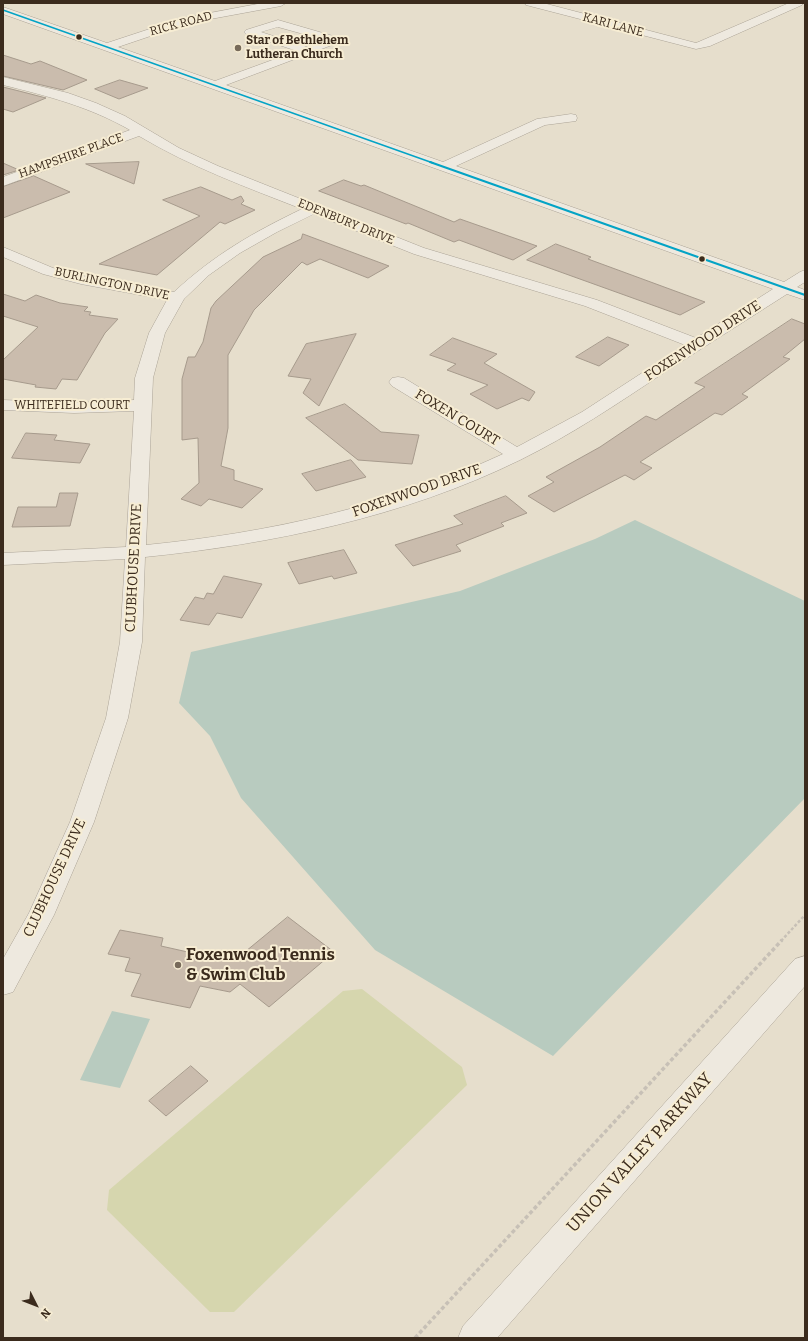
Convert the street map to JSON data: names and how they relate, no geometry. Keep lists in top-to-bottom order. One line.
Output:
{"streets":{"street":["RICK ROAD","KARI LANE","HAMPSHIRE PLACE","EDENBURY DRIVE","BURLINGTON DRIVE","FOXENWOOD DRIVE","WHITEFIELD COURT","FOXEN COURT","CLUBHOUSE DRIVE","UNION VALLEY PARKWAY"]},"crossings":[["HAMPSHIRE PLACE","EDENBURY DRIVE"],["EDENBURY DRIVE","FOXENWOOD DRIVE"],["EDENBURY DRIVE","CLUBHOUSE DRIVE"],["BURLINGTON DRIVE","CLUBHOUSE DRIVE"],["FOXENWOOD DRIVE","FOXEN COURT"],["FOXENWOOD DRIVE","CLUBHOUSE DRIVE"],["WHITEFIELD COURT","CLUBHOUSE DRIVE"]],"places":["Star of Bethlehem Lutheran Church","Foxenwood Tennis & Swim Club"],"north":"bottom right"}
